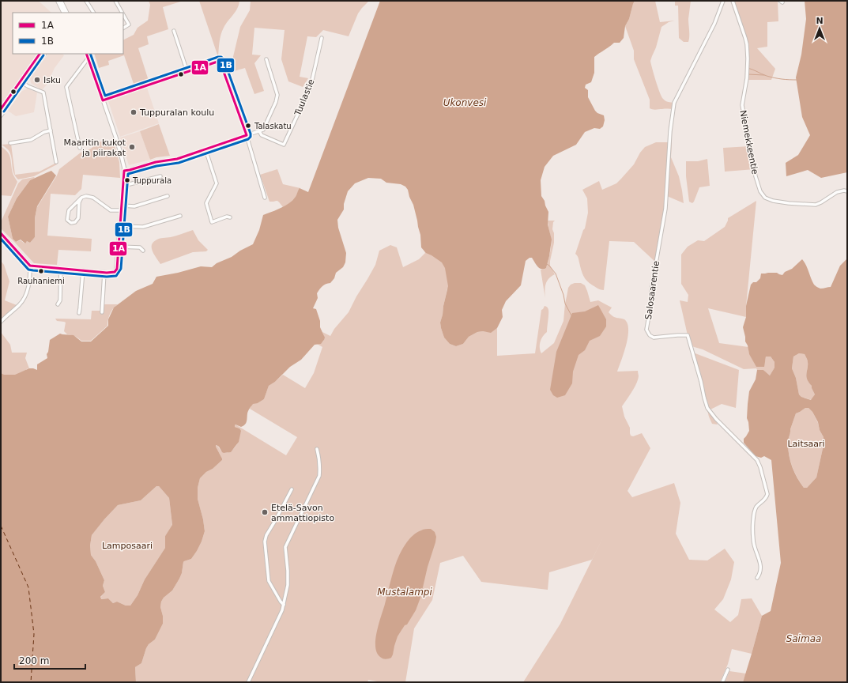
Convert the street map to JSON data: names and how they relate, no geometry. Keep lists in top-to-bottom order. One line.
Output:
{"streets":{"street":["Tuulastie","Niemekkeentie","Salosaarentie"]},"water":["Ukonvesi","Mustalampi","Saimaa"],"parks":["Laitsaari","Lamposaari"],"places":["Isku","Tuppuralan koulu","Talaskatu","Maaritin kukot ja piirakat","Tuppurala","Rauhaniemi","Etelä-Savon ammattiopisto"],"lines":["transit line 1A","transit line 1B"],"legend":["1A","1B"],"scale_bar":"200 m","north":"top"}
